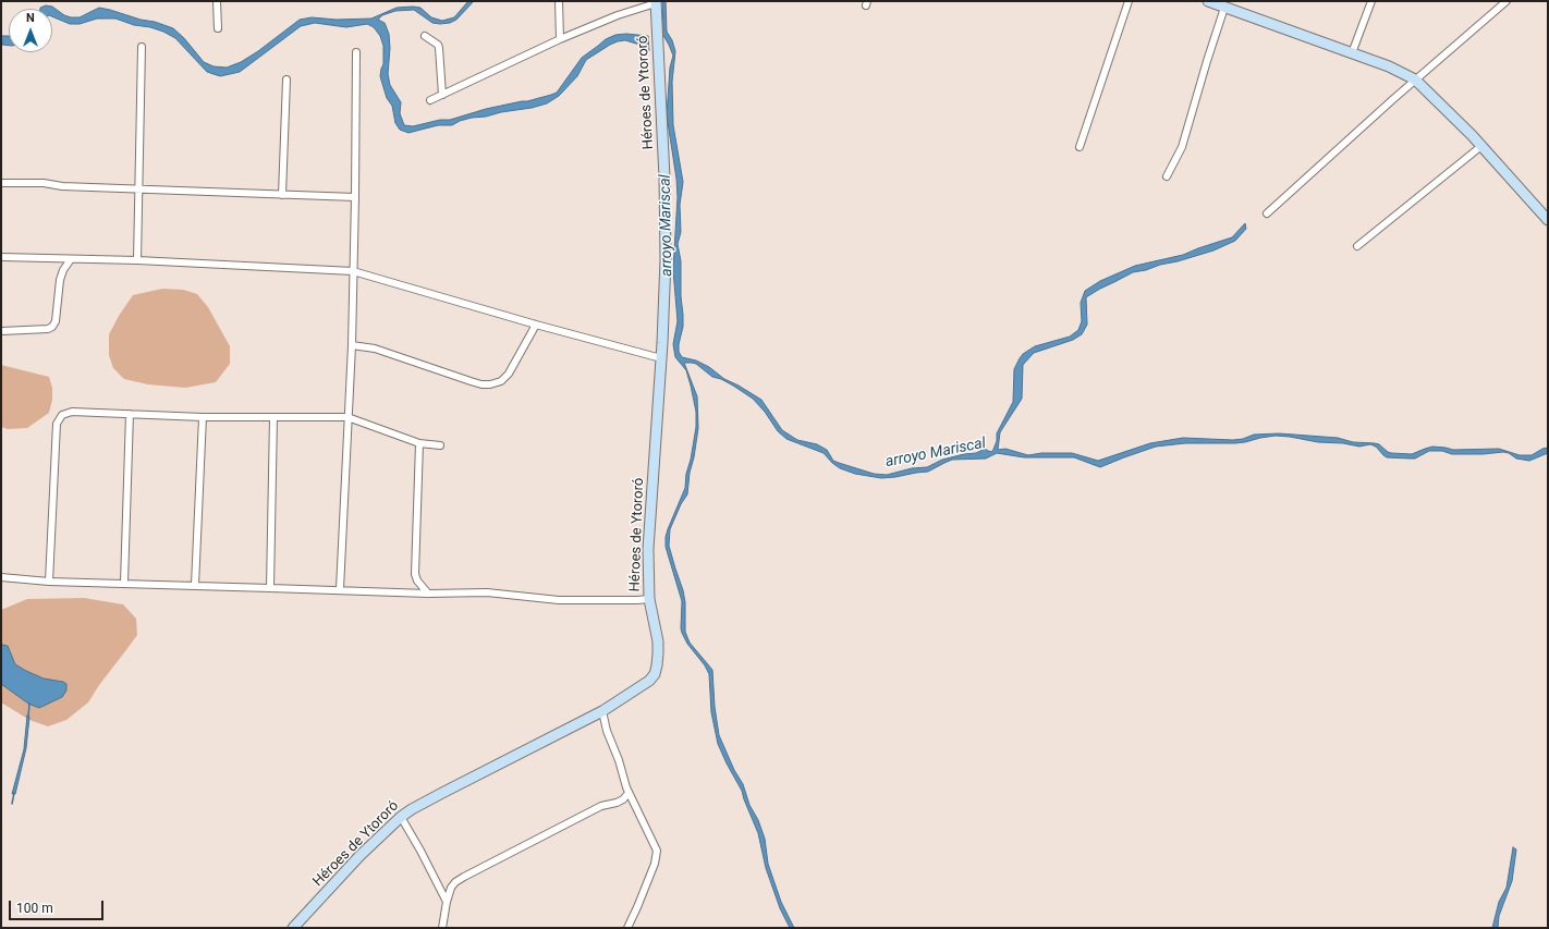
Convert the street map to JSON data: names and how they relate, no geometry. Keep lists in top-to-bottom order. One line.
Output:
{"streets":{"main road":["Héroes de Ytororó"]},"water":["arroyo Mariscal"],"scale_bar":"100 m","north":"top"}
